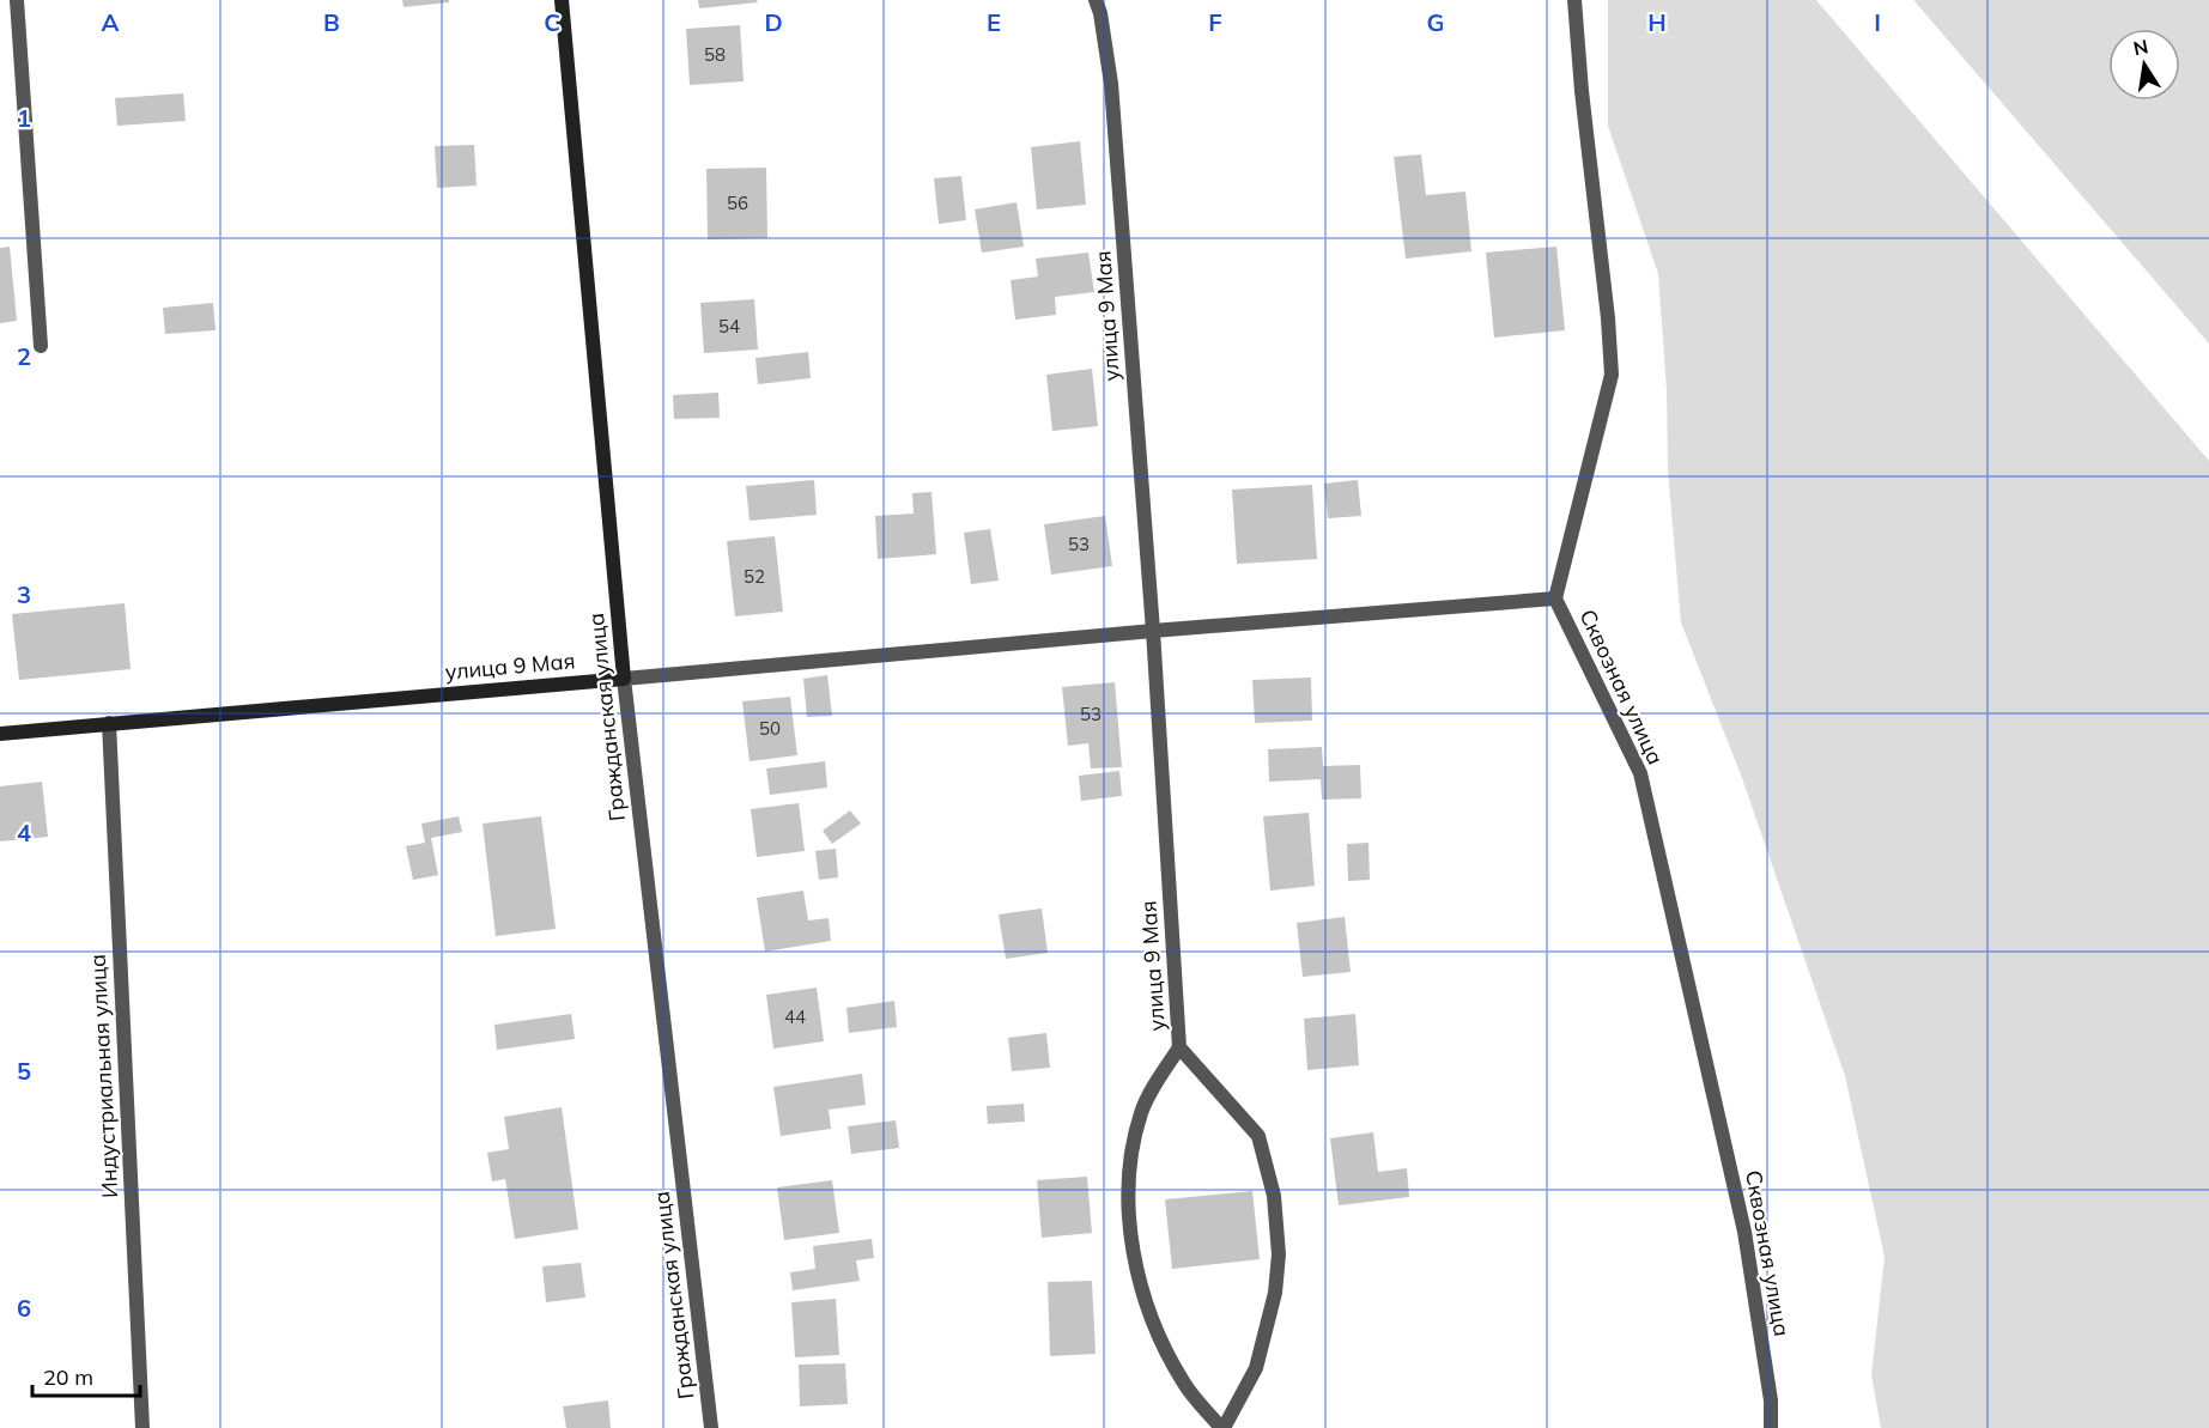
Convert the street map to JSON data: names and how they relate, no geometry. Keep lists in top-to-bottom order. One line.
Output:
{"streets":{"street":["улица 9 Мая","Сквозная улица","Гражданская улица","Индустриальная улица"]},"crossings":[["улица 9 Мая","Сквозная улица"],["улица 9 Мая","Гражданская улица"],["улица 9 Мая","Индустриальная улица"]],"house_numbers":["58","56","54","53","52","53","50","44"],"scale_bar":"20 m","north":"top","grid":{"columns":["A","B","C","D","E","F","G","H","I"],"rows":["1","2","3","4","5","6"]}}
